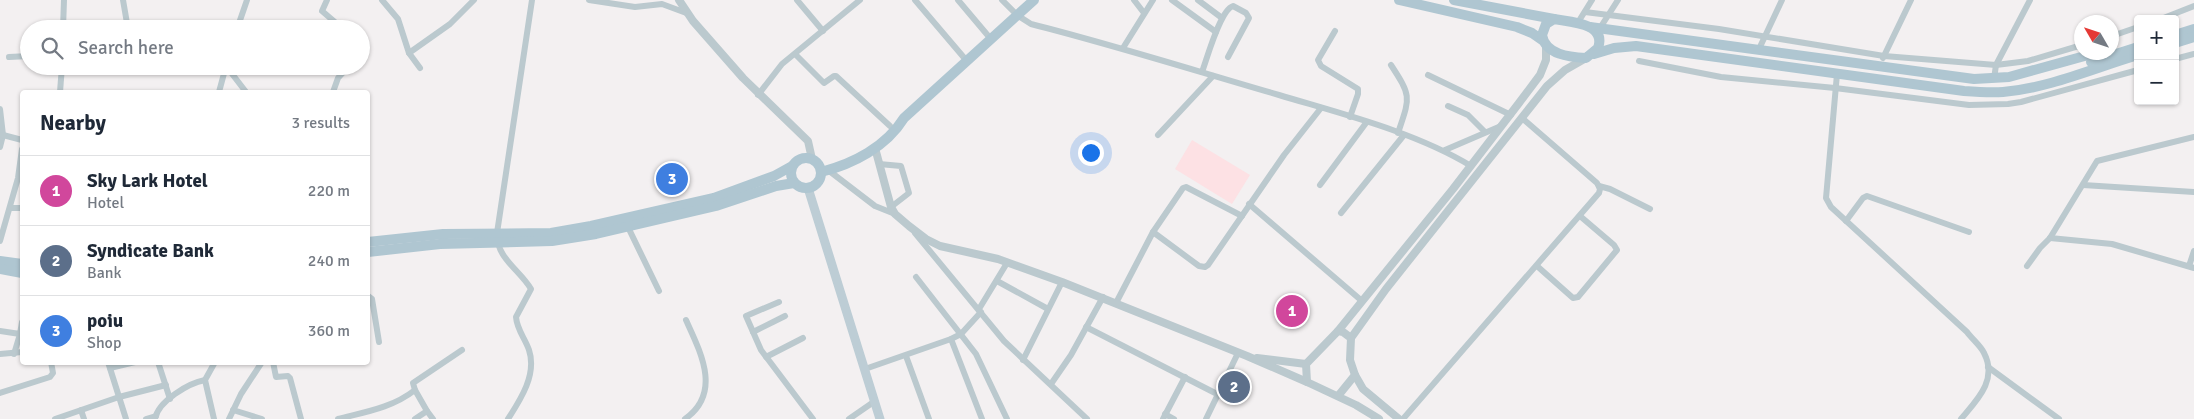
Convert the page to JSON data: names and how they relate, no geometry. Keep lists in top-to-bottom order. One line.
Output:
{"north":"top left","page":{"map_buttons":["+","−"],"search":"Search here","heading":["Nearby","3 results"],"list":[{"mark":"1","name":"Sky Lark Hotel","note":"Hotel","value":"220 m"},{"mark":"2","name":"Syndicate Bank","note":"Bank","value":"240 m"},{"mark":"3","name":"poiu","note":"Shop","value":"360 m"}],"pins":["3","1","2"]}}
